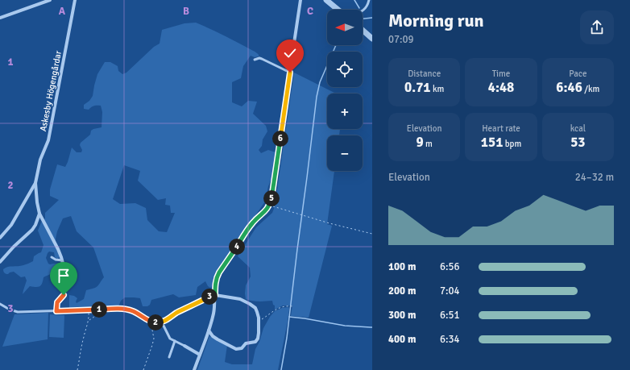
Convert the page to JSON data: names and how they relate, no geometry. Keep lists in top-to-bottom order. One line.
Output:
{"streets":{"street":["Askesby Högengårdar"]},"north":"left","page":{"heading":["Morning run","07:09"],"map_buttons":["+","−"],"stats":[["Distance","0.71 km"],["Time","4:48"],["Pace","6:46 /km"],["Elevation","9 m"],["Heart rate","151 bpm"],["kcal","53"]],"pins":["6","5","4","3","1","2"],"chart":["Elevation","24–32 m"],"list":[{"name":"100 m","note":"6:56"},{"name":"200 m","note":"7:04"},{"name":"300 m","note":"6:51"},{"name":"400 m","note":"6:34"}]},"grid":{"columns":["A","B","C"],"rows":["1","2","3"]}}
